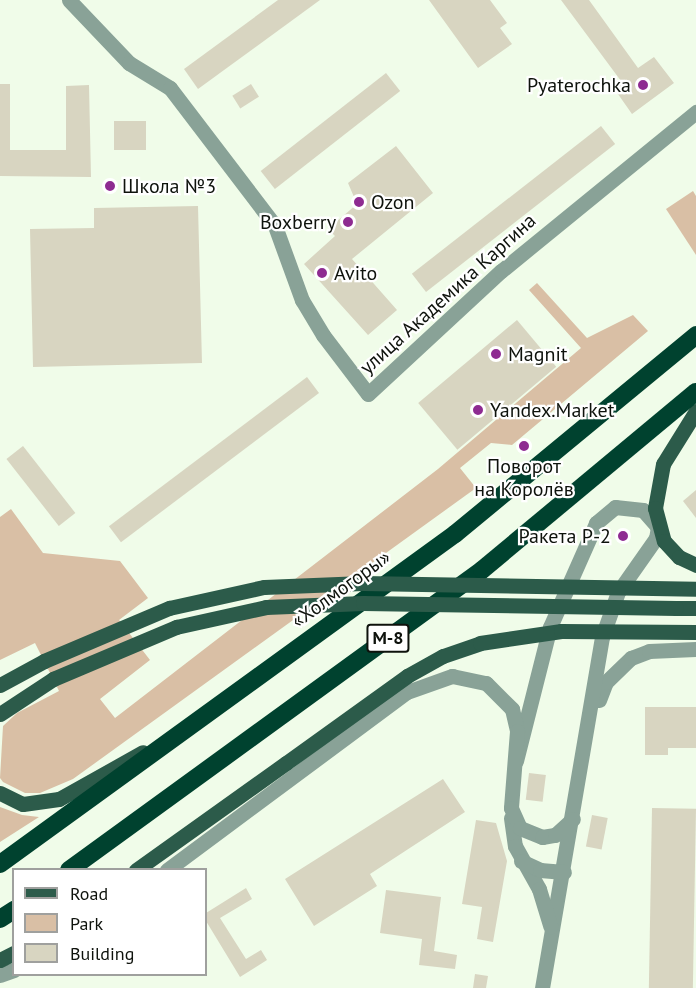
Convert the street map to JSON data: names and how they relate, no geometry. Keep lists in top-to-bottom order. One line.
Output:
{"streets":{"highway":["«Холмогоры»","М-8"],"street":["улица Академика Каргина"]},"places":["Pyaterochka","Школа №3","Ozon","Boxberry","Avito","Magnit","Yandex.Market","Поворот на Королёв","Ракета Р-2"],"legend":["Road","Park","Building"]}
